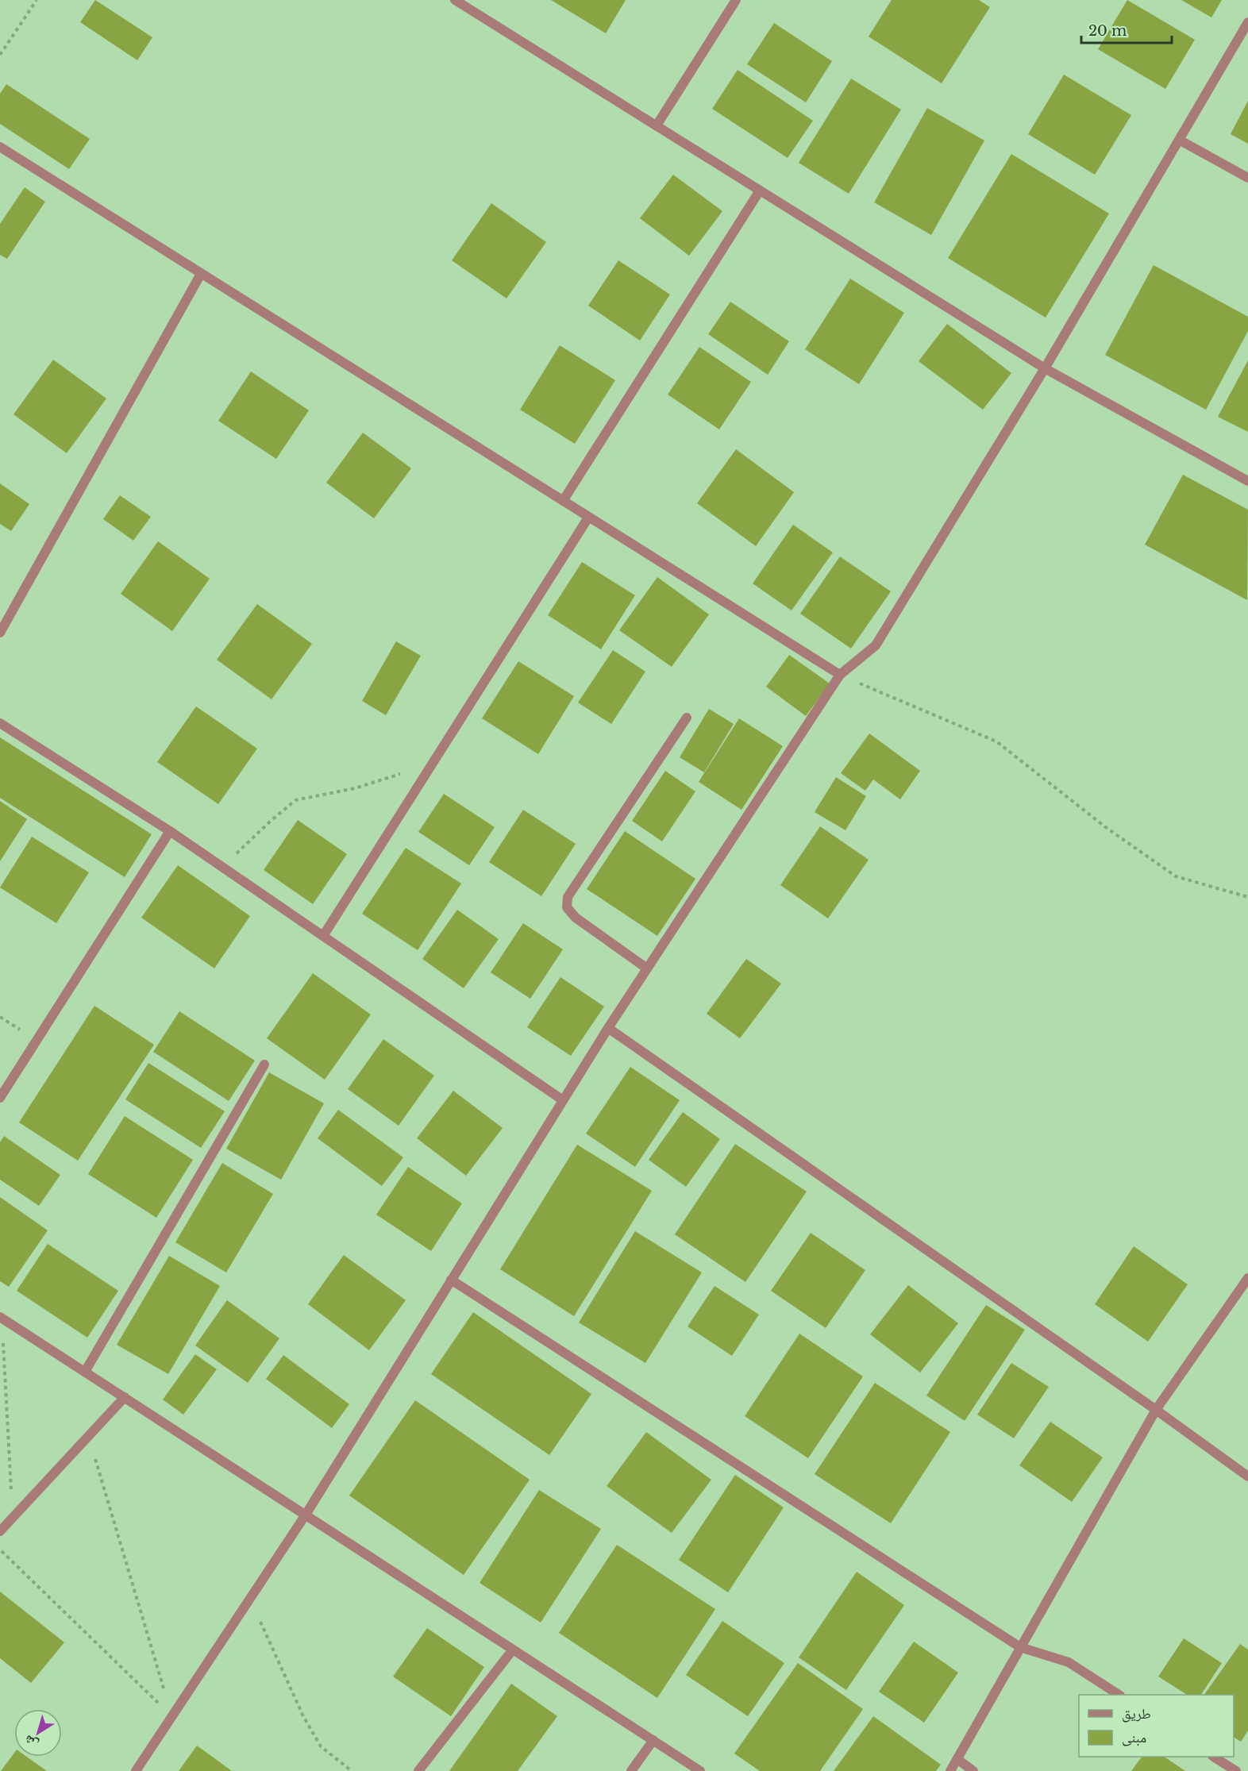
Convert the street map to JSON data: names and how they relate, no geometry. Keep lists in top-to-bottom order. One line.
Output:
{"legend":["طريق","مبنى"],"scale_bar":"20 m","north":"bottom left"}
